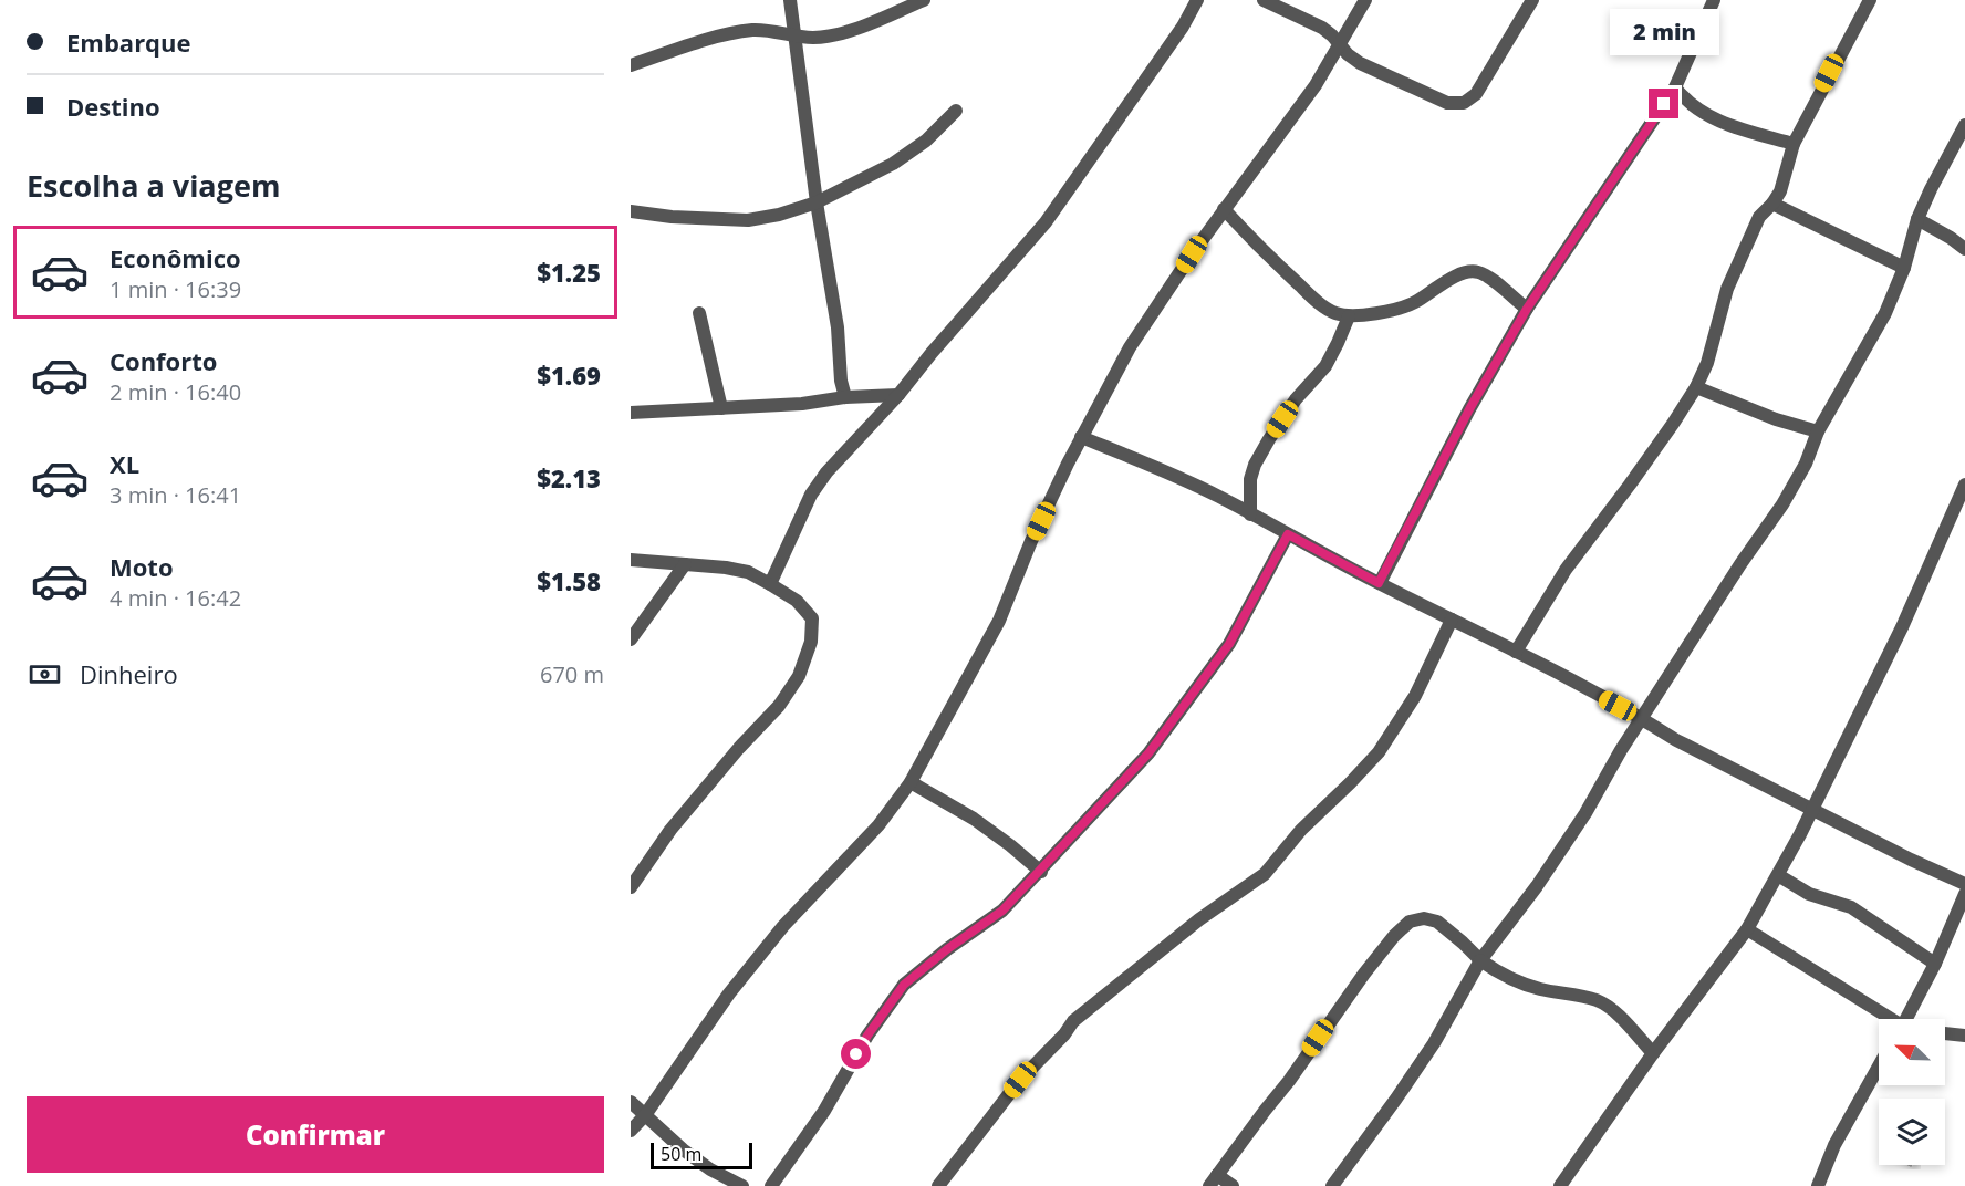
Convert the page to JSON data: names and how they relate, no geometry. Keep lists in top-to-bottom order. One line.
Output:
{"scale_bar":"50 m","north":"top left","page":{"banner":["Embarque","Destino"],"bubble":"2 min","heading":"Escolha a viagem","list":[{"name":"Econômico","note":"1 min · 16:39","value":"$1.25"},{"name":"Conforto","note":"2 min · 16:40","value":"$1.69"},{"name":"XL","note":"3 min · 16:41","value":"$2.13"},{"name":"Moto","note":"4 min · 16:42","value":"$1.58"}],"pay":["Dinheiro","670 m"],"buttons":"Confirmar","scale":"50 m"}}
